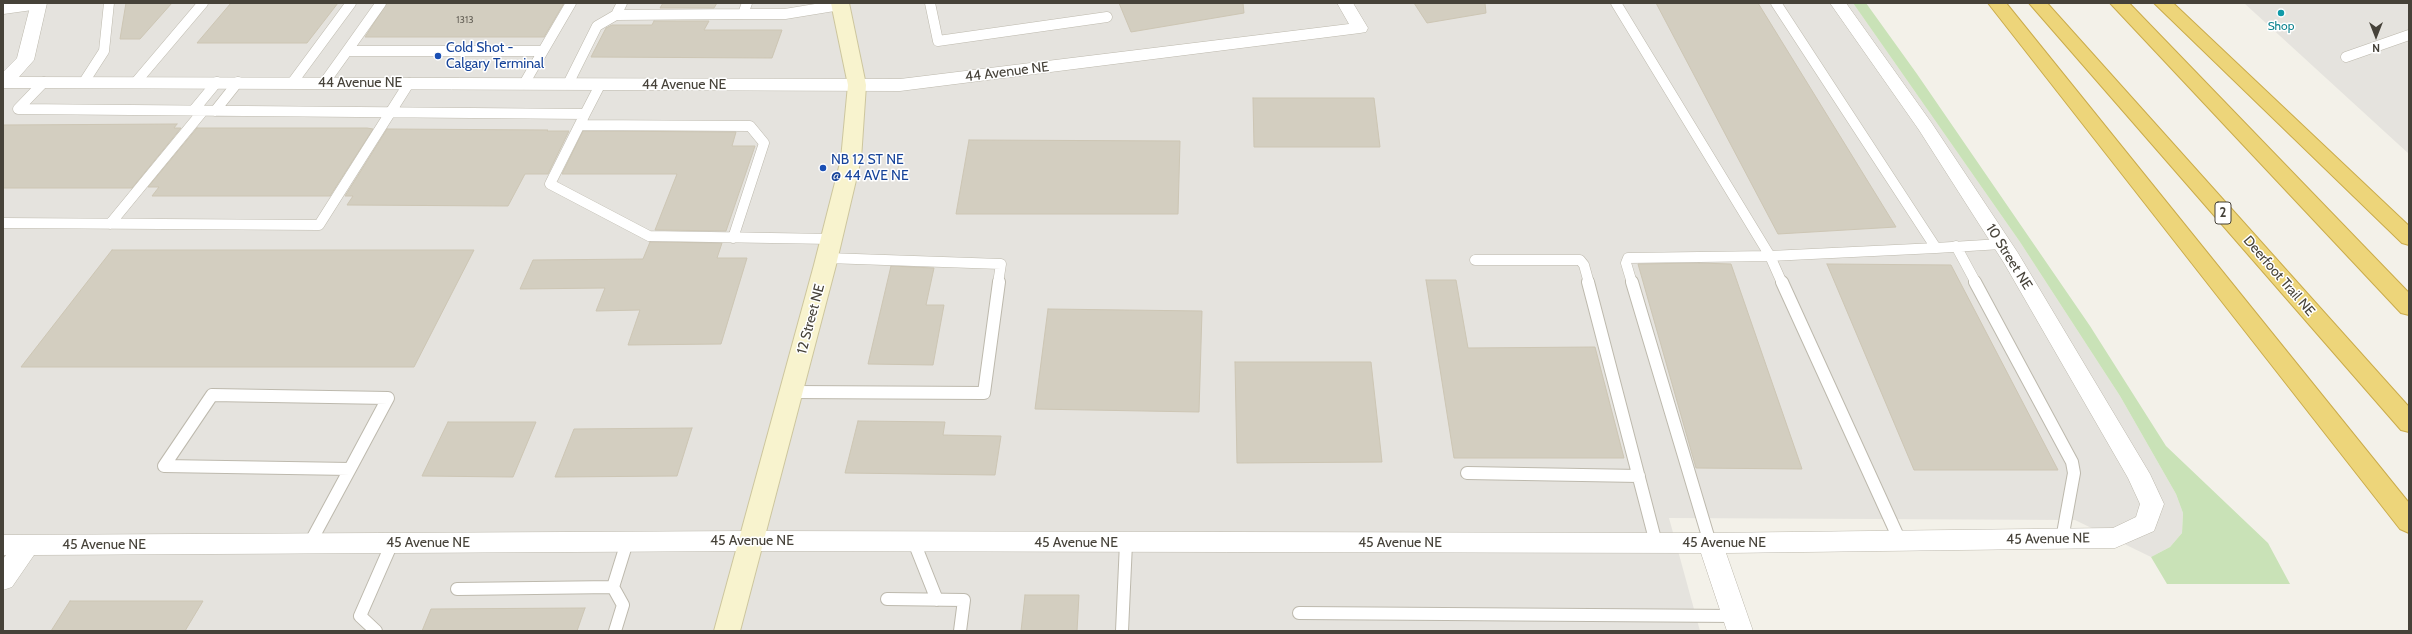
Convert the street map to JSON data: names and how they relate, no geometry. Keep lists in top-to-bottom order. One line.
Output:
{"streets":{"highway":["2","Deerfoot Trail NE"],"street":["44 Avenue NE","10 Street NE","12 Street NE","45 Avenue NE"]},"crossings":[["44 Avenue NE","12 Street NE"],["10 Street NE","45 Avenue NE"],["12 Street NE","45 Avenue NE"]],"places":["Shop","Cold Shot - Calgary Terminal","NB 12 ST NE @ 44 AVE NE"],"house_numbers":["1313"],"north":"bottom"}
